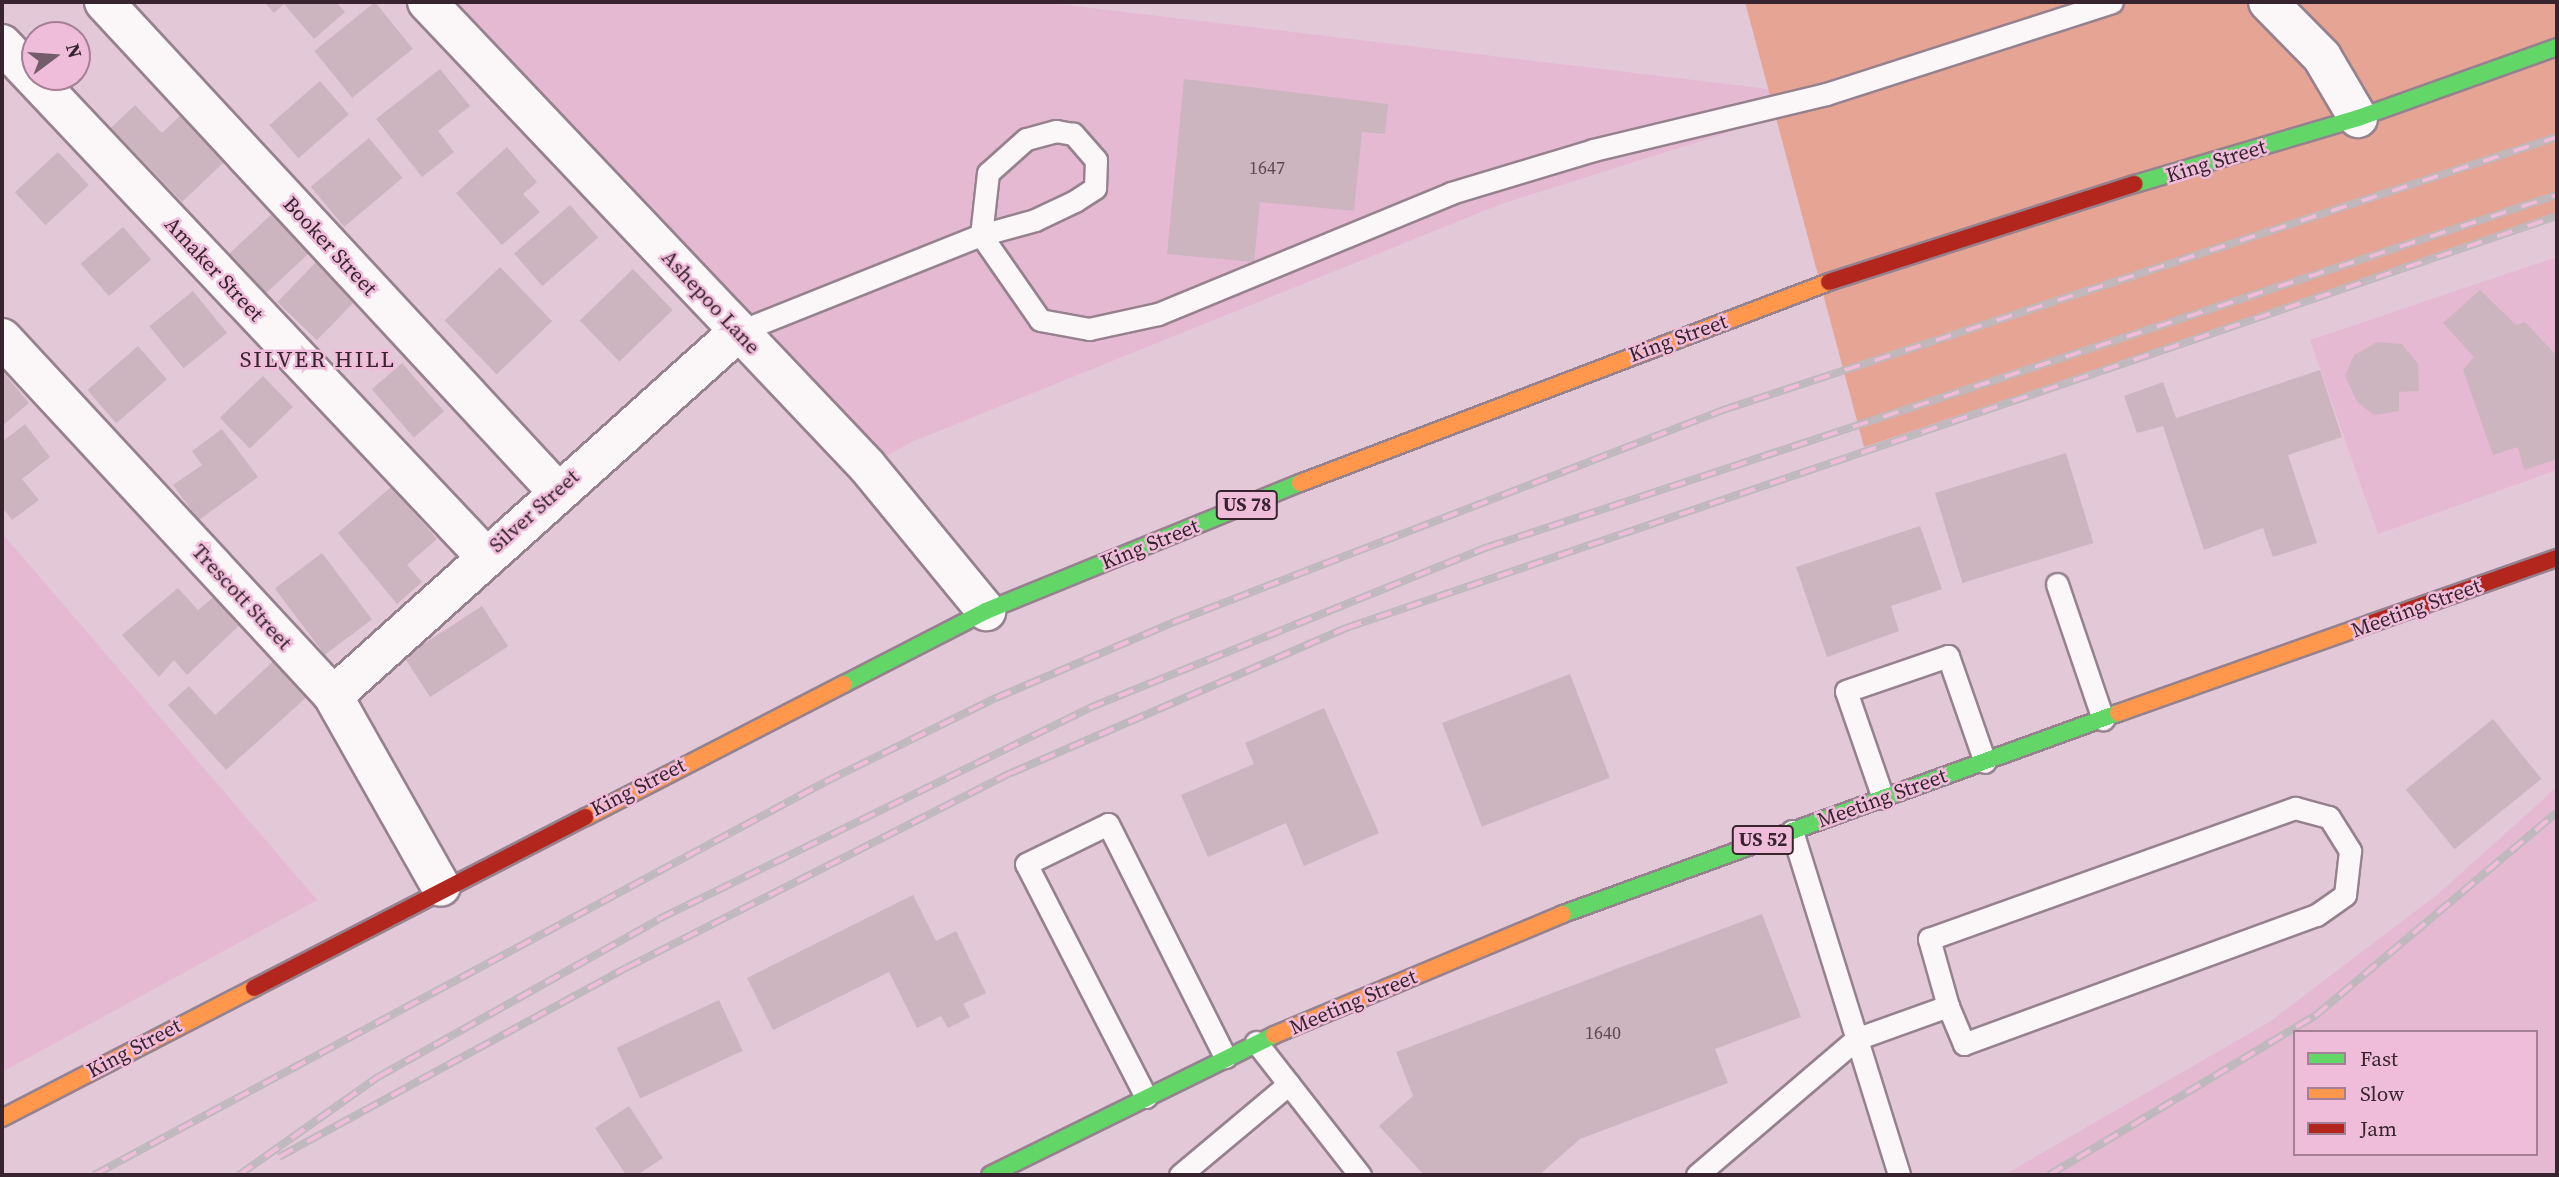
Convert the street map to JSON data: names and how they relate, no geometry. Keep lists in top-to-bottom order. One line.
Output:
{"streets":{"main road":["King Street","US 78","Meeting Street","US 52"],"street":["Booker Street","Amaker Street","Ashepoo Lane","Silver Street","Trescott Street"]},"crossings":[["King Street","Ashepoo Lane"],["King Street","Trescott Street"],["Booker Street","Silver Street"],["Amaker Street","Silver Street"],["Ashepoo Lane","Silver Street"],["Silver Street","Trescott Street"]],"districts":["SILVER HILL"],"house_numbers":["1647","1640"],"legend":["Fast","Slow","Jam"],"north":"right"}
